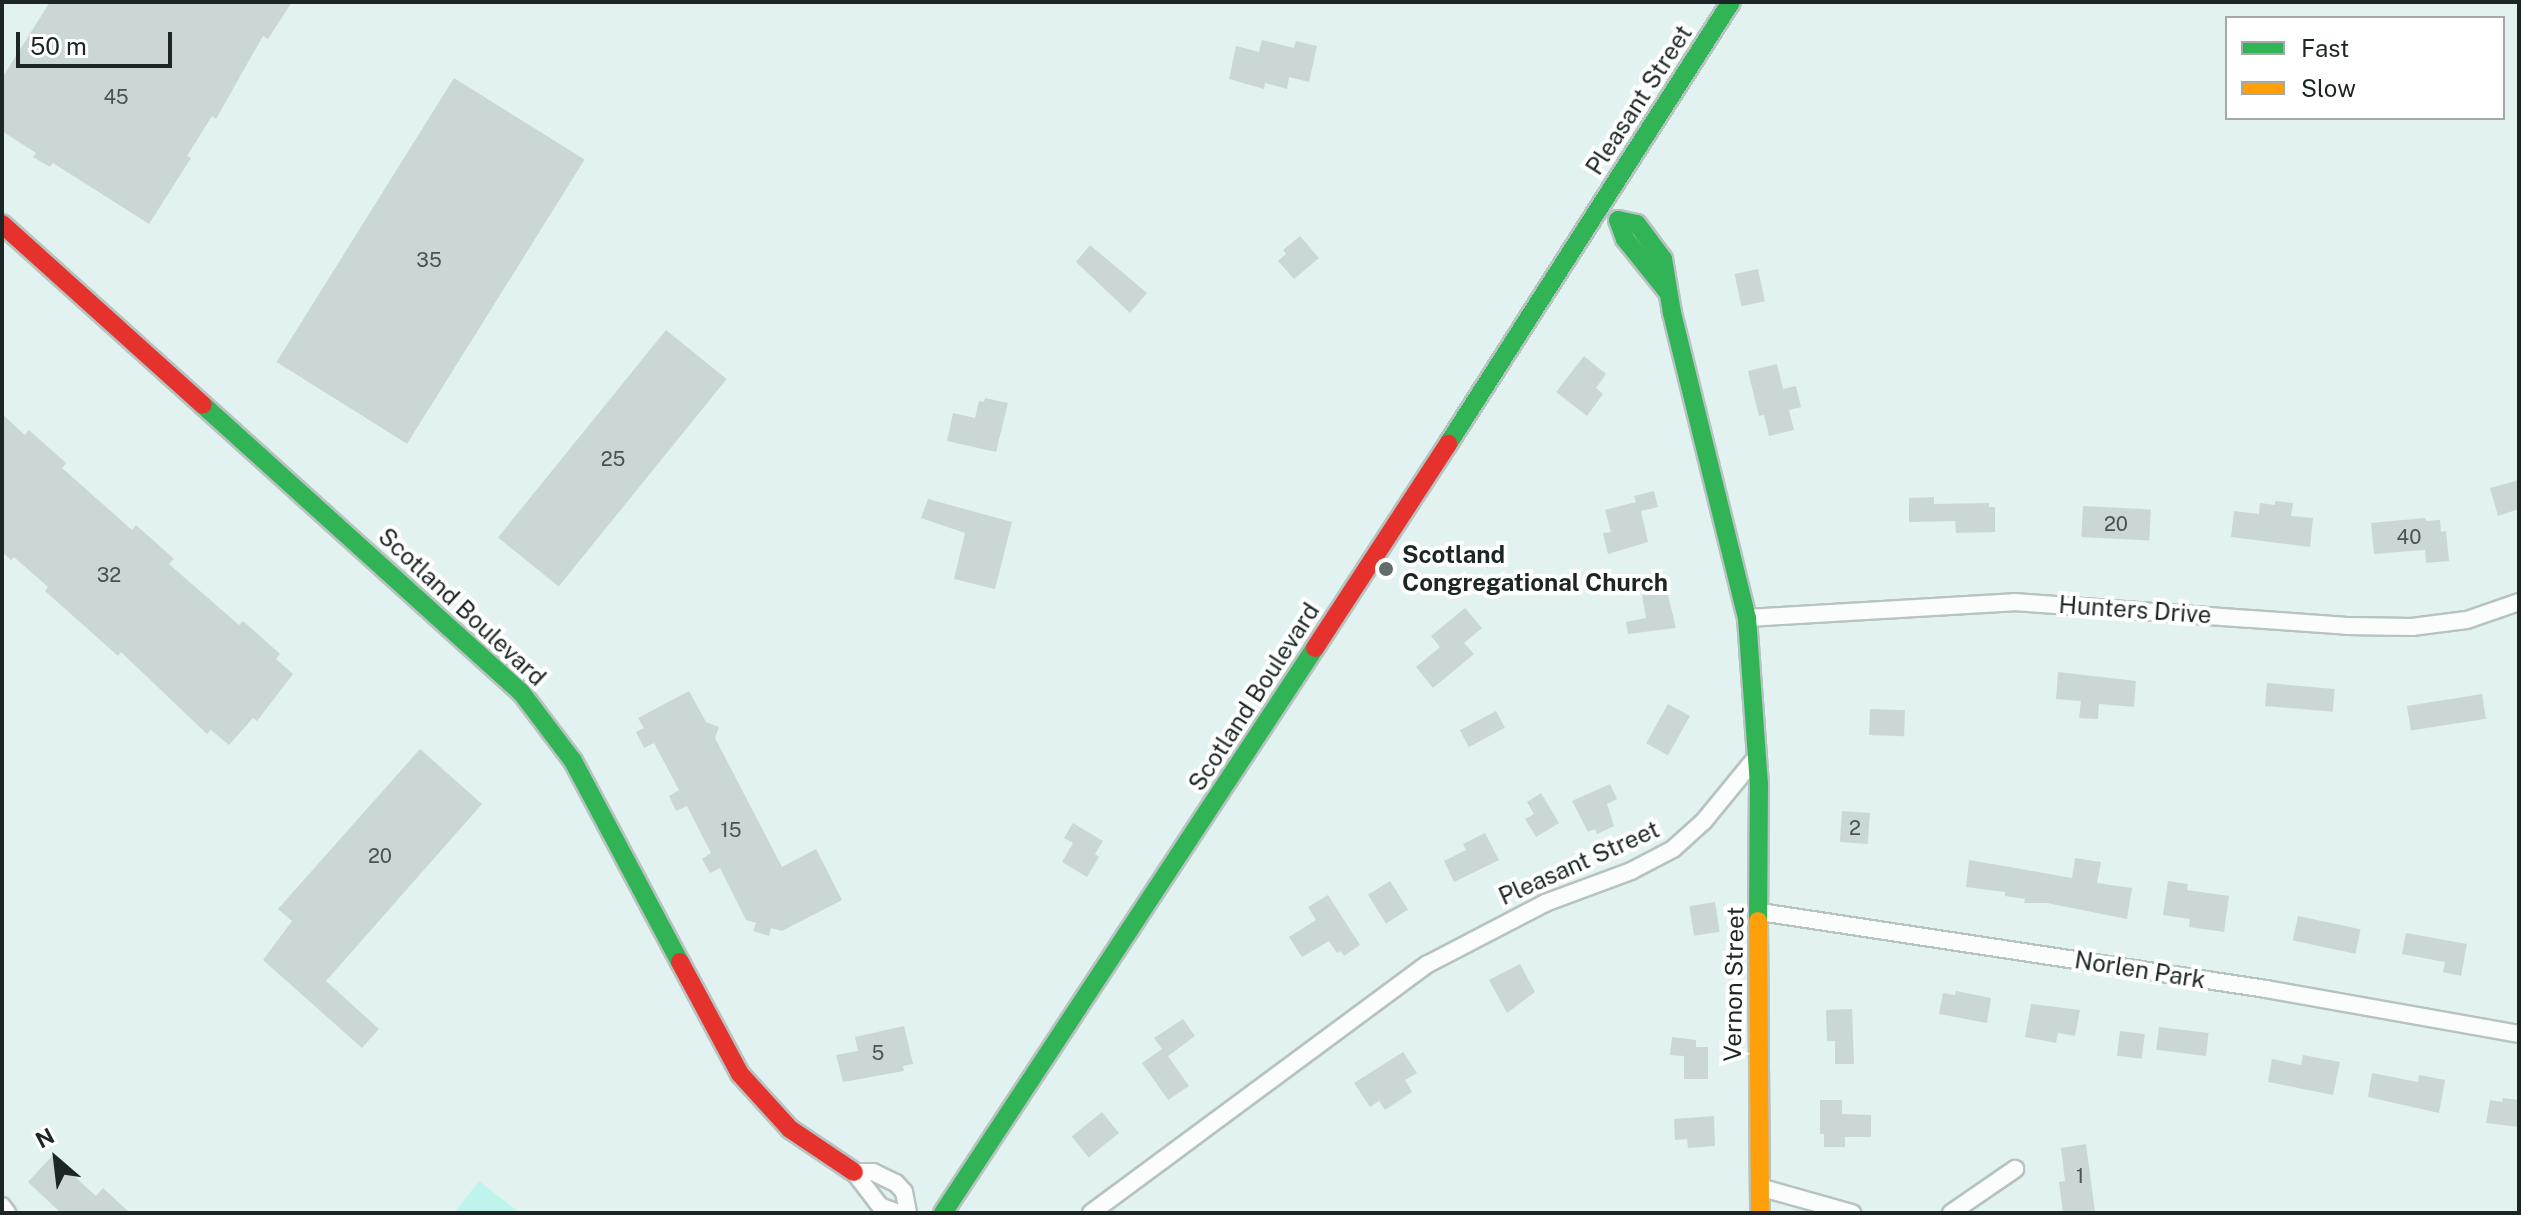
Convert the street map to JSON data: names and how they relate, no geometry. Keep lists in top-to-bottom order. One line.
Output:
{"streets":{"main road":["Pleasant Street","Scotland Boulevard","Vernon Street"],"street":["Hunters Drive","Norlen Park"]},"crossings":[["Pleasant Street","Scotland Boulevard"],["Pleasant Street","Hunters Drive"],["Pleasant Street","Vernon Street"],["Norlen Park","Vernon Street"]],"places":["Scotland Congregational Church"],"house_numbers":["45","35","25","20","40","32","2","15","20","5","1"],"legend":["Fast","Slow"],"scale_bar":"50 m","north":"top left"}
